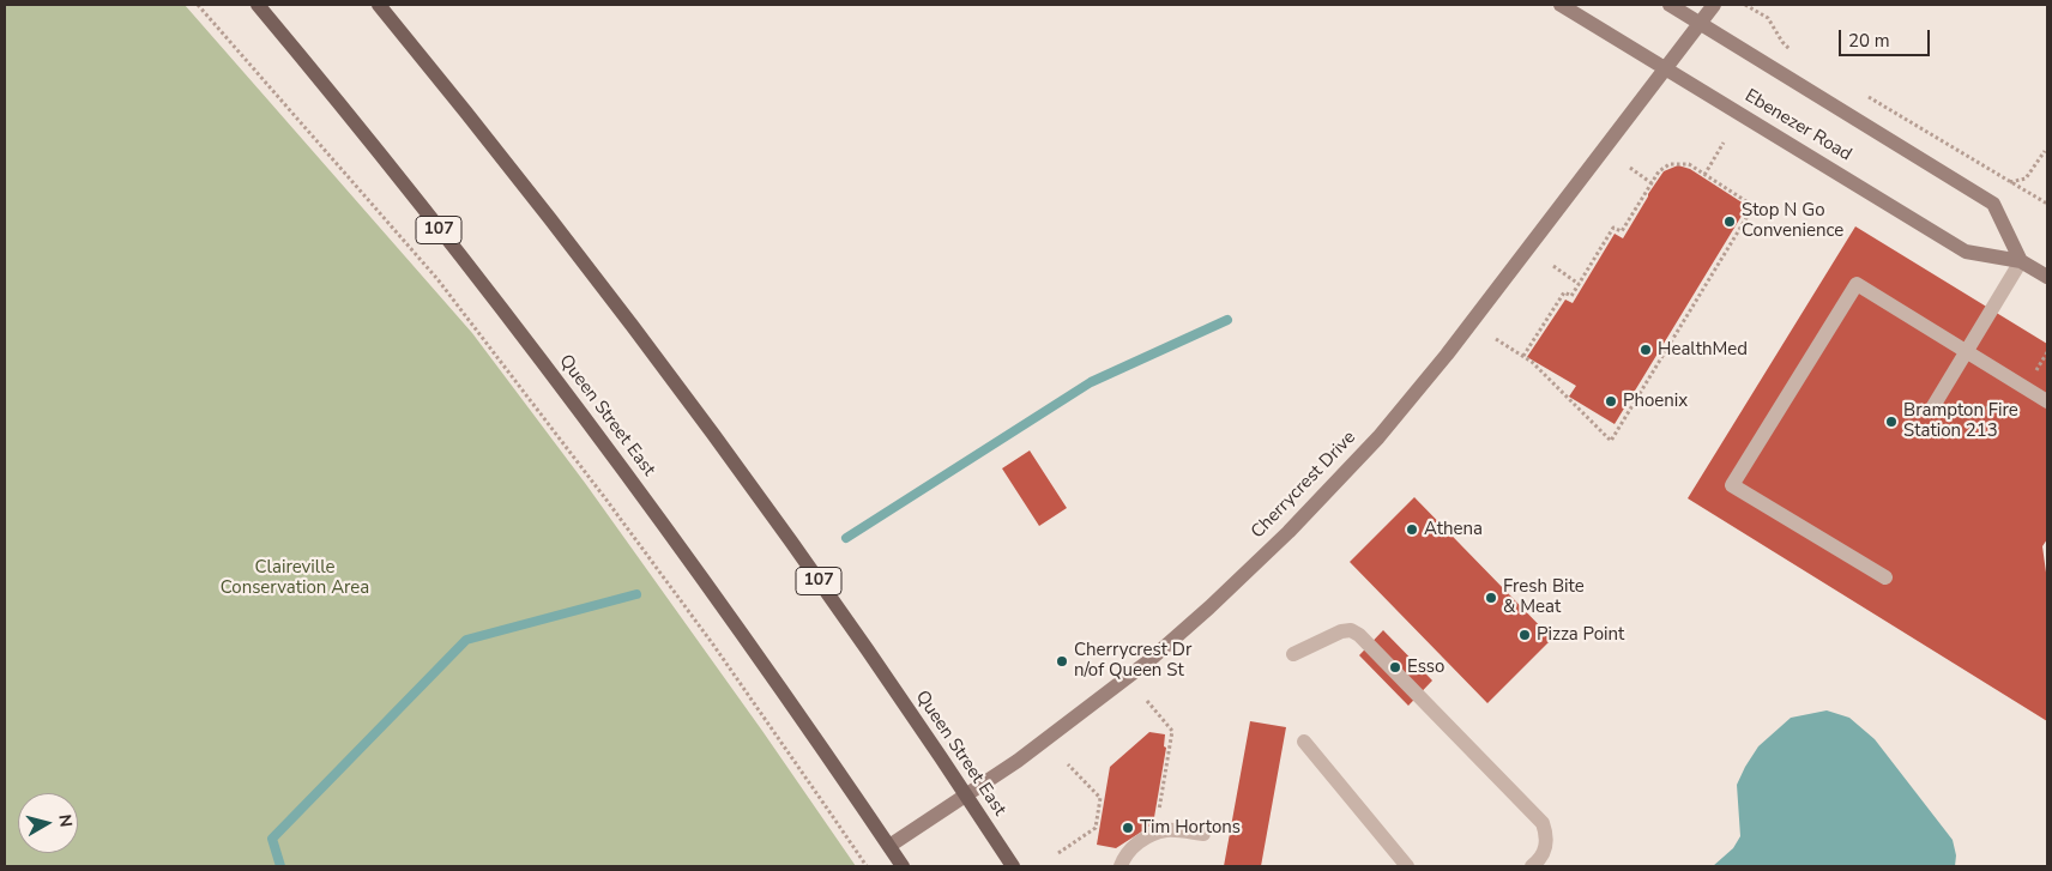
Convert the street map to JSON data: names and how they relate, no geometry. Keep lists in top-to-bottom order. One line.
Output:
{"streets":{"main road":["107","Queen Street East"],"street":["Ebenezer Road","Cherrycrest Drive"]},"crossings":[["Ebenezer Road","Cherrycrest Drive"],["Queen Street East","Cherrycrest Drive"]],"parks":["Claireville Conservation Area"],"places":["Stop N Go Convenience","HealthMed","Phoenix","Brampton Fire Station 213","Athena","Fresh Bite & Meat","Pizza Point","Cherrycrest Dr n/of Queen St","Esso","Tim Hortons"],"scale_bar":"20 m","north":"right"}
